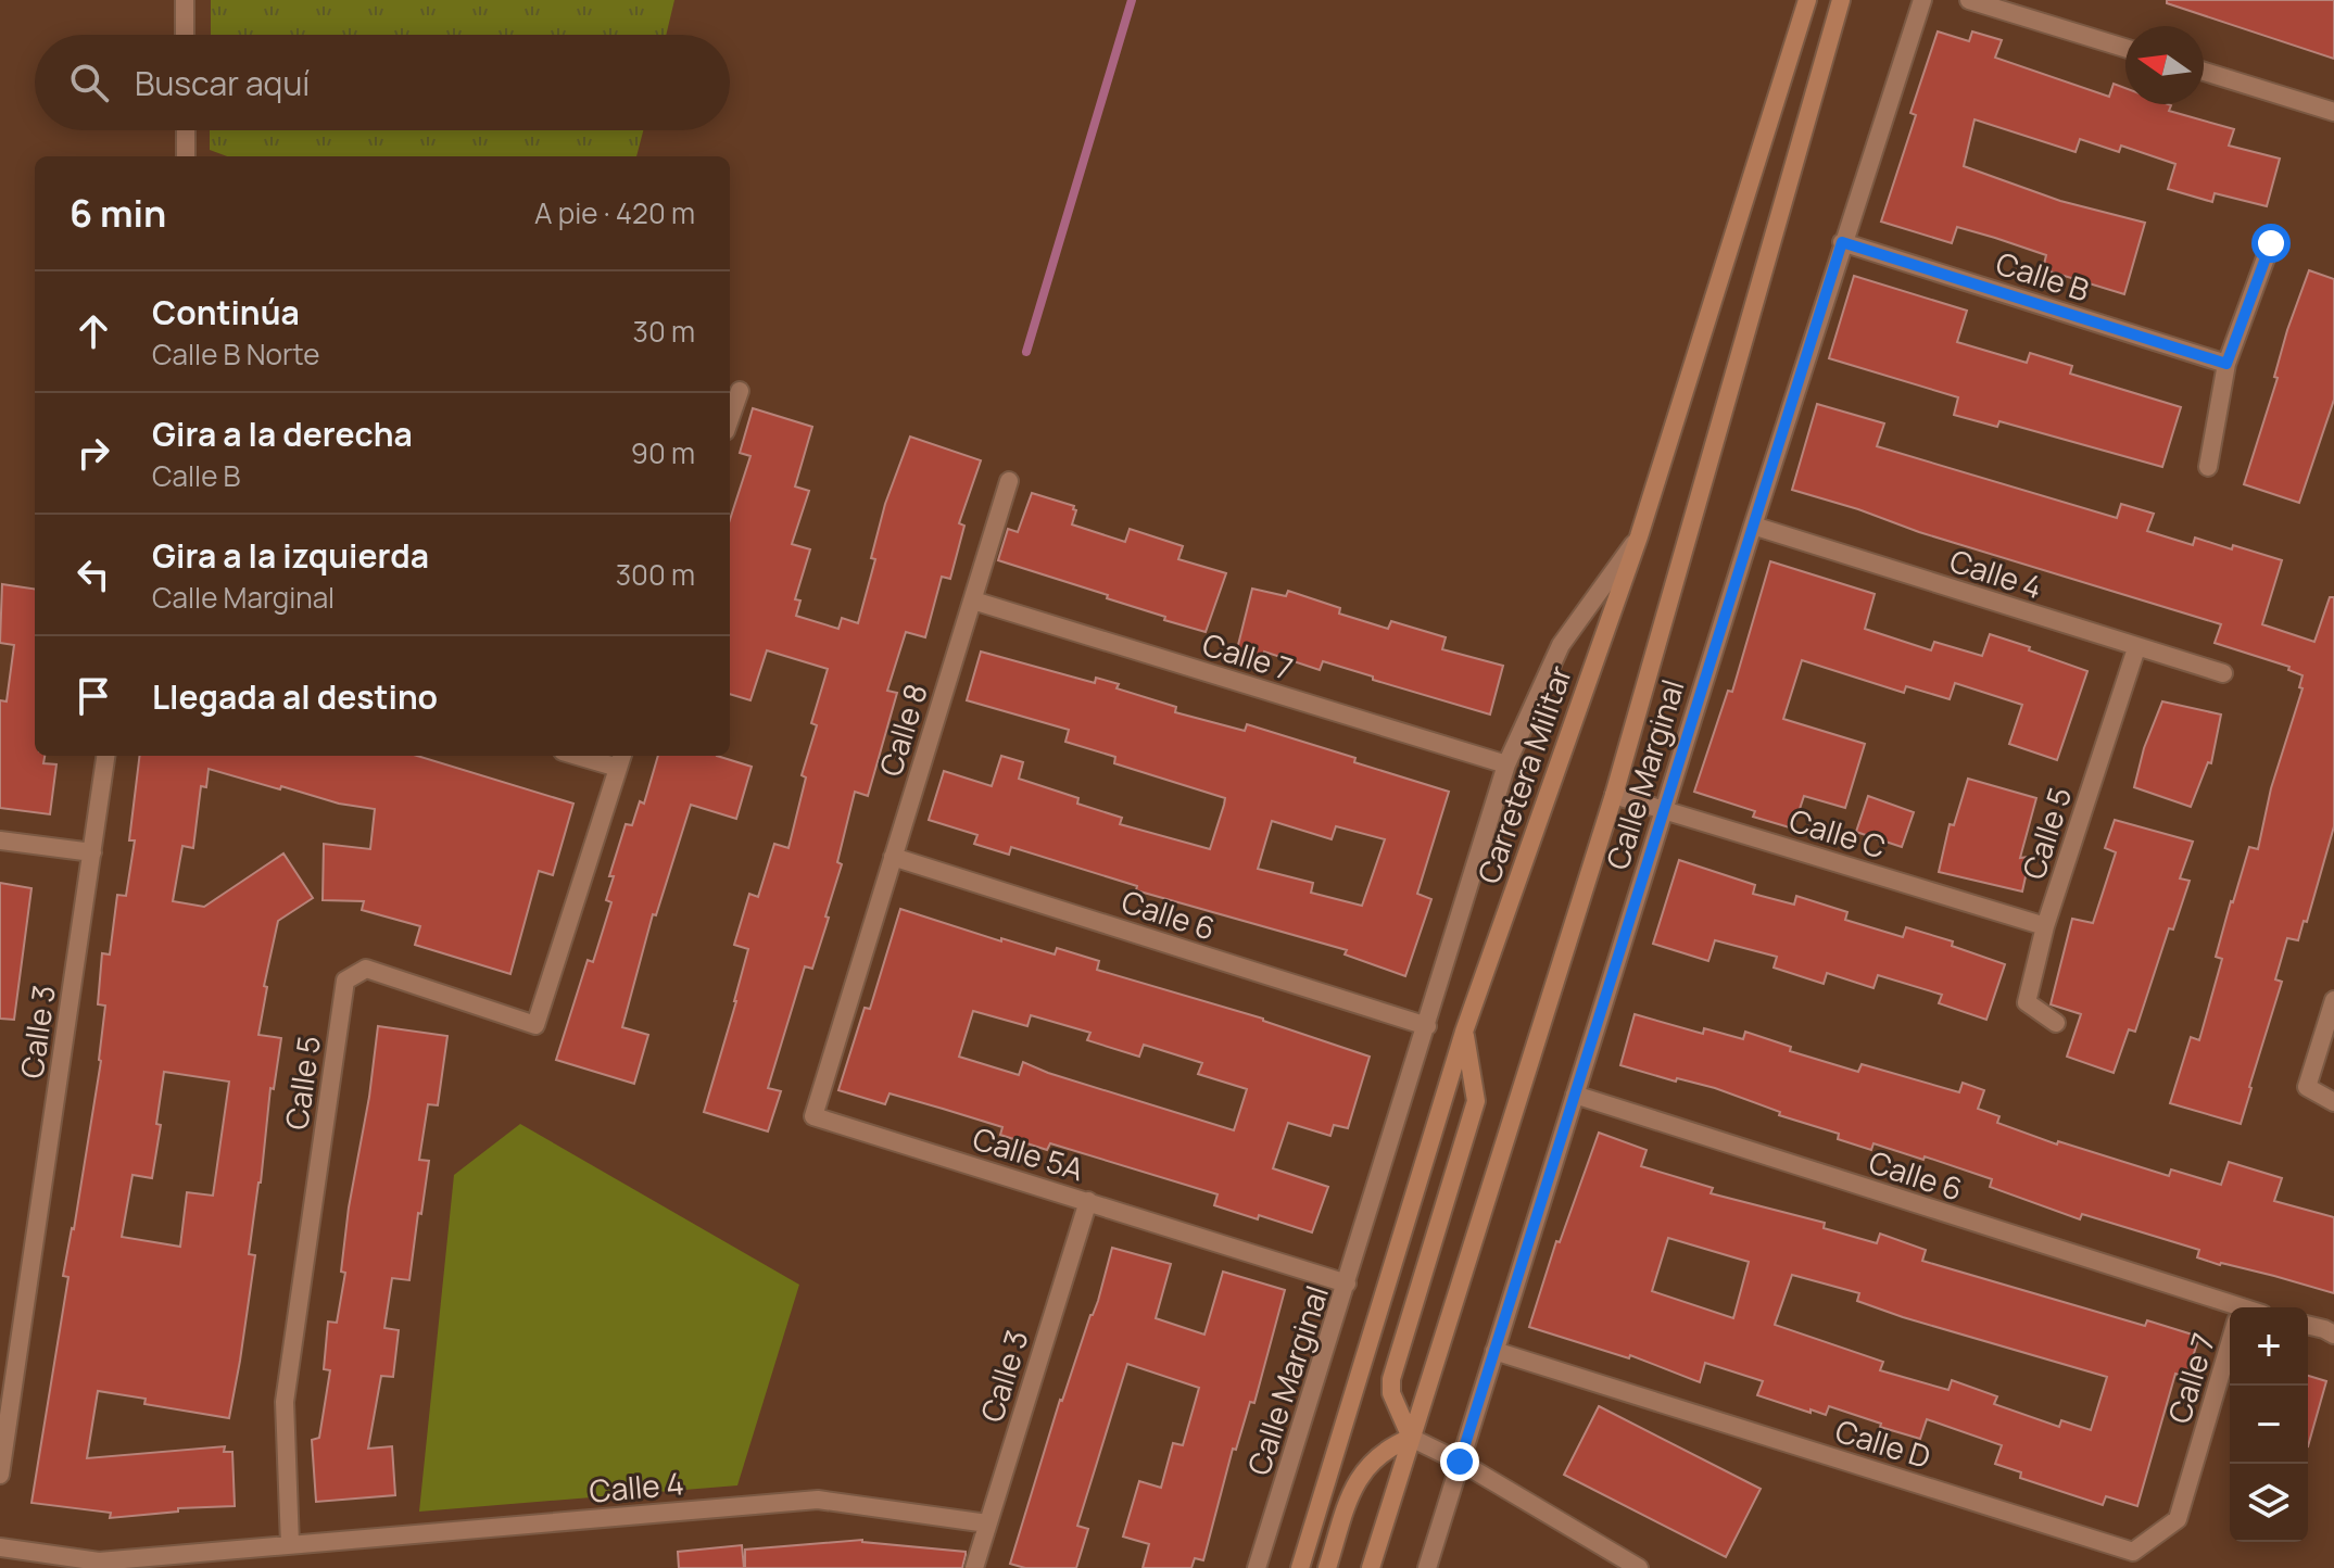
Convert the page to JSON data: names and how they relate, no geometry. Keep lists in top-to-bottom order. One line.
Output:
{"streets":{"main road":["Carretera Militar"],"street":["Calle B","Calle 4","Calle 7","Calle 8","Calle Marginal","Calle C","Calle 5","Calle 6","Calle 3","Calle 5A","Calle D"]},"crossings":[["Calle B","Calle Marginal"],["Calle 4","Calle Marginal"],["Calle 4","Calle 5"],["Calle 4","Calle 3"],["Calle 7","Calle 8"],["Calle 7","Calle Marginal"],["Calle 7","Calle D"],["Calle 8","Calle 6"],["Calle 8","Calle 5A"],["Carretera Militar","Calle Marginal"],["Calle Marginal","Calle C"],["Calle Marginal","Calle 6"],["Calle Marginal","Calle 5A"],["Calle Marginal","Calle D"],["Calle C","Calle 5"],["Calle 3","Calle 5A"]],"north":"left","page":{"search":"Buscar aquí","heading":["6 min","A pie · 420 m"],"list":[["Continúa","Calle B Norte","30 m"],["Gira a la derecha","Calle B","90 m"],["Gira a la izquierda","Calle Marginal","300 m"],"Llegada al destino"],"map_buttons":["+","−"]}}
